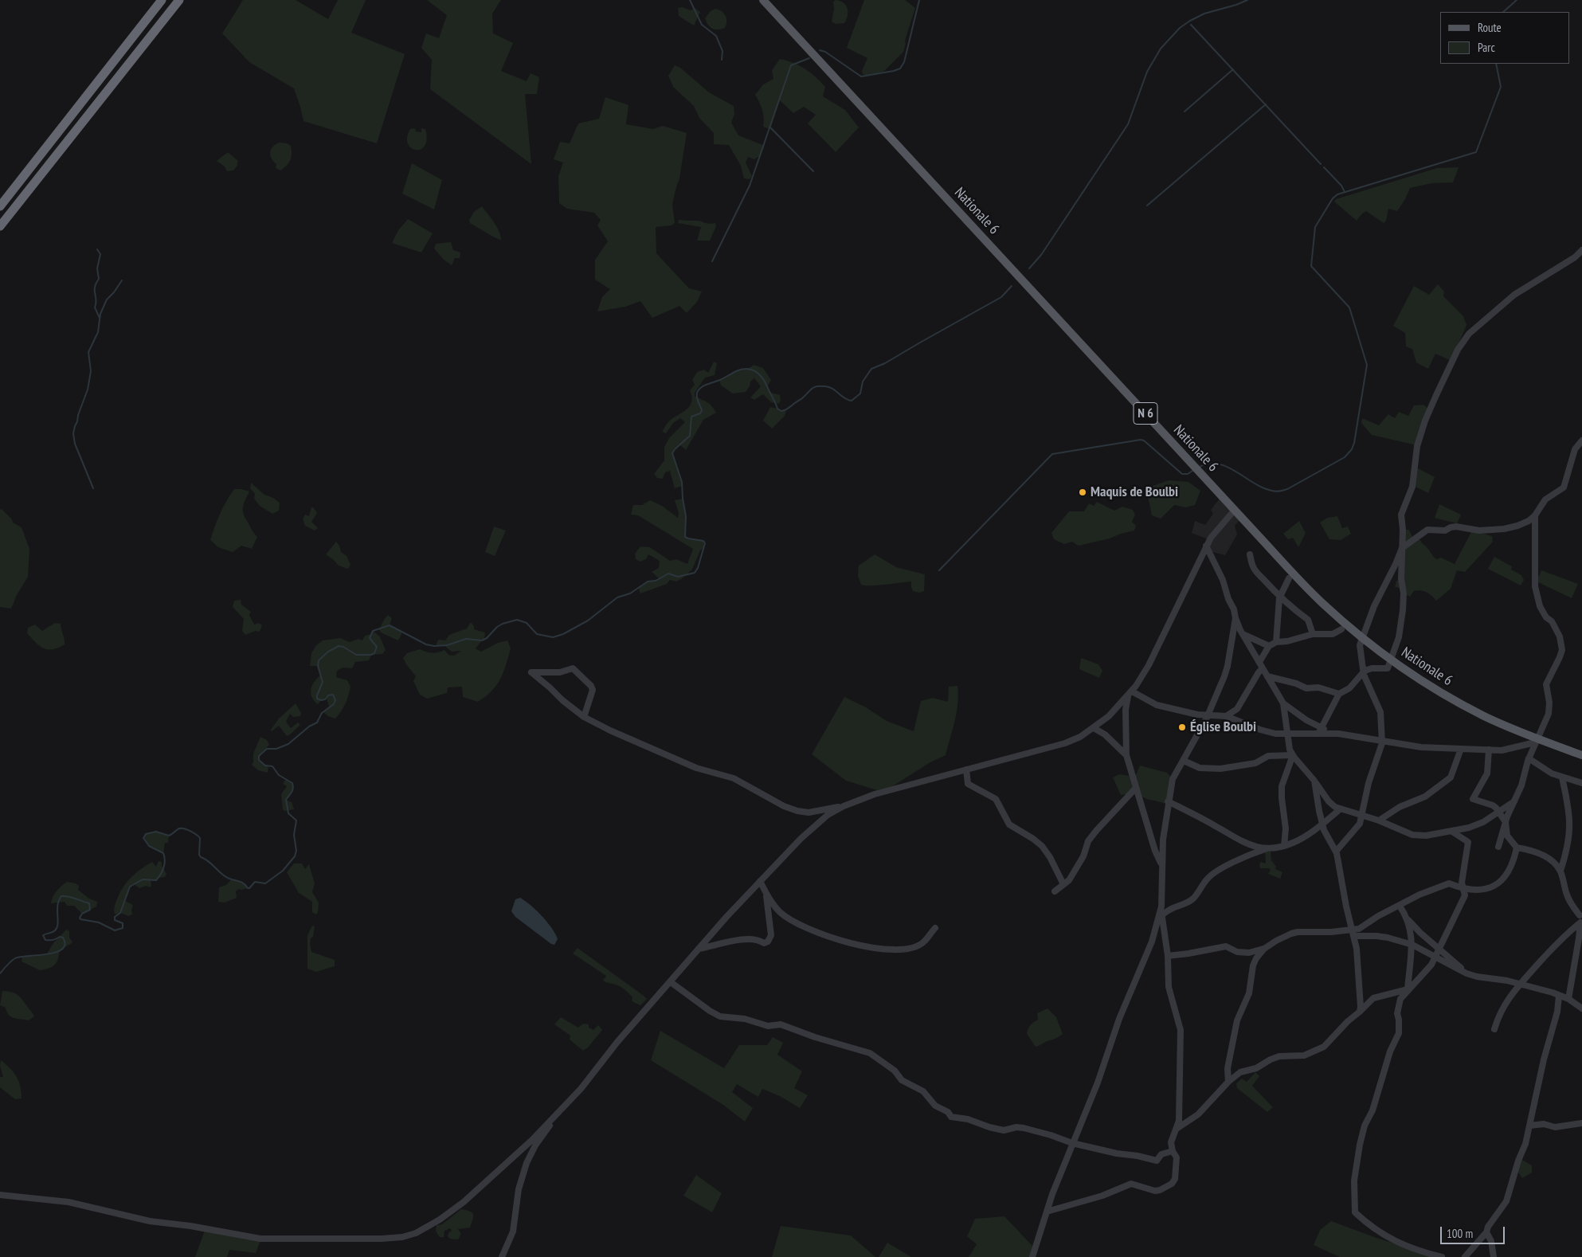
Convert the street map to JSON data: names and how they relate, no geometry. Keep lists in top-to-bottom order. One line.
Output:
{"streets":{"main road":["Nationale 6","N 6"]},"places":["Maquis de Boulbi","Église Boulbi"],"legend":["Route","Parc"],"scale_bar":"100 m"}
